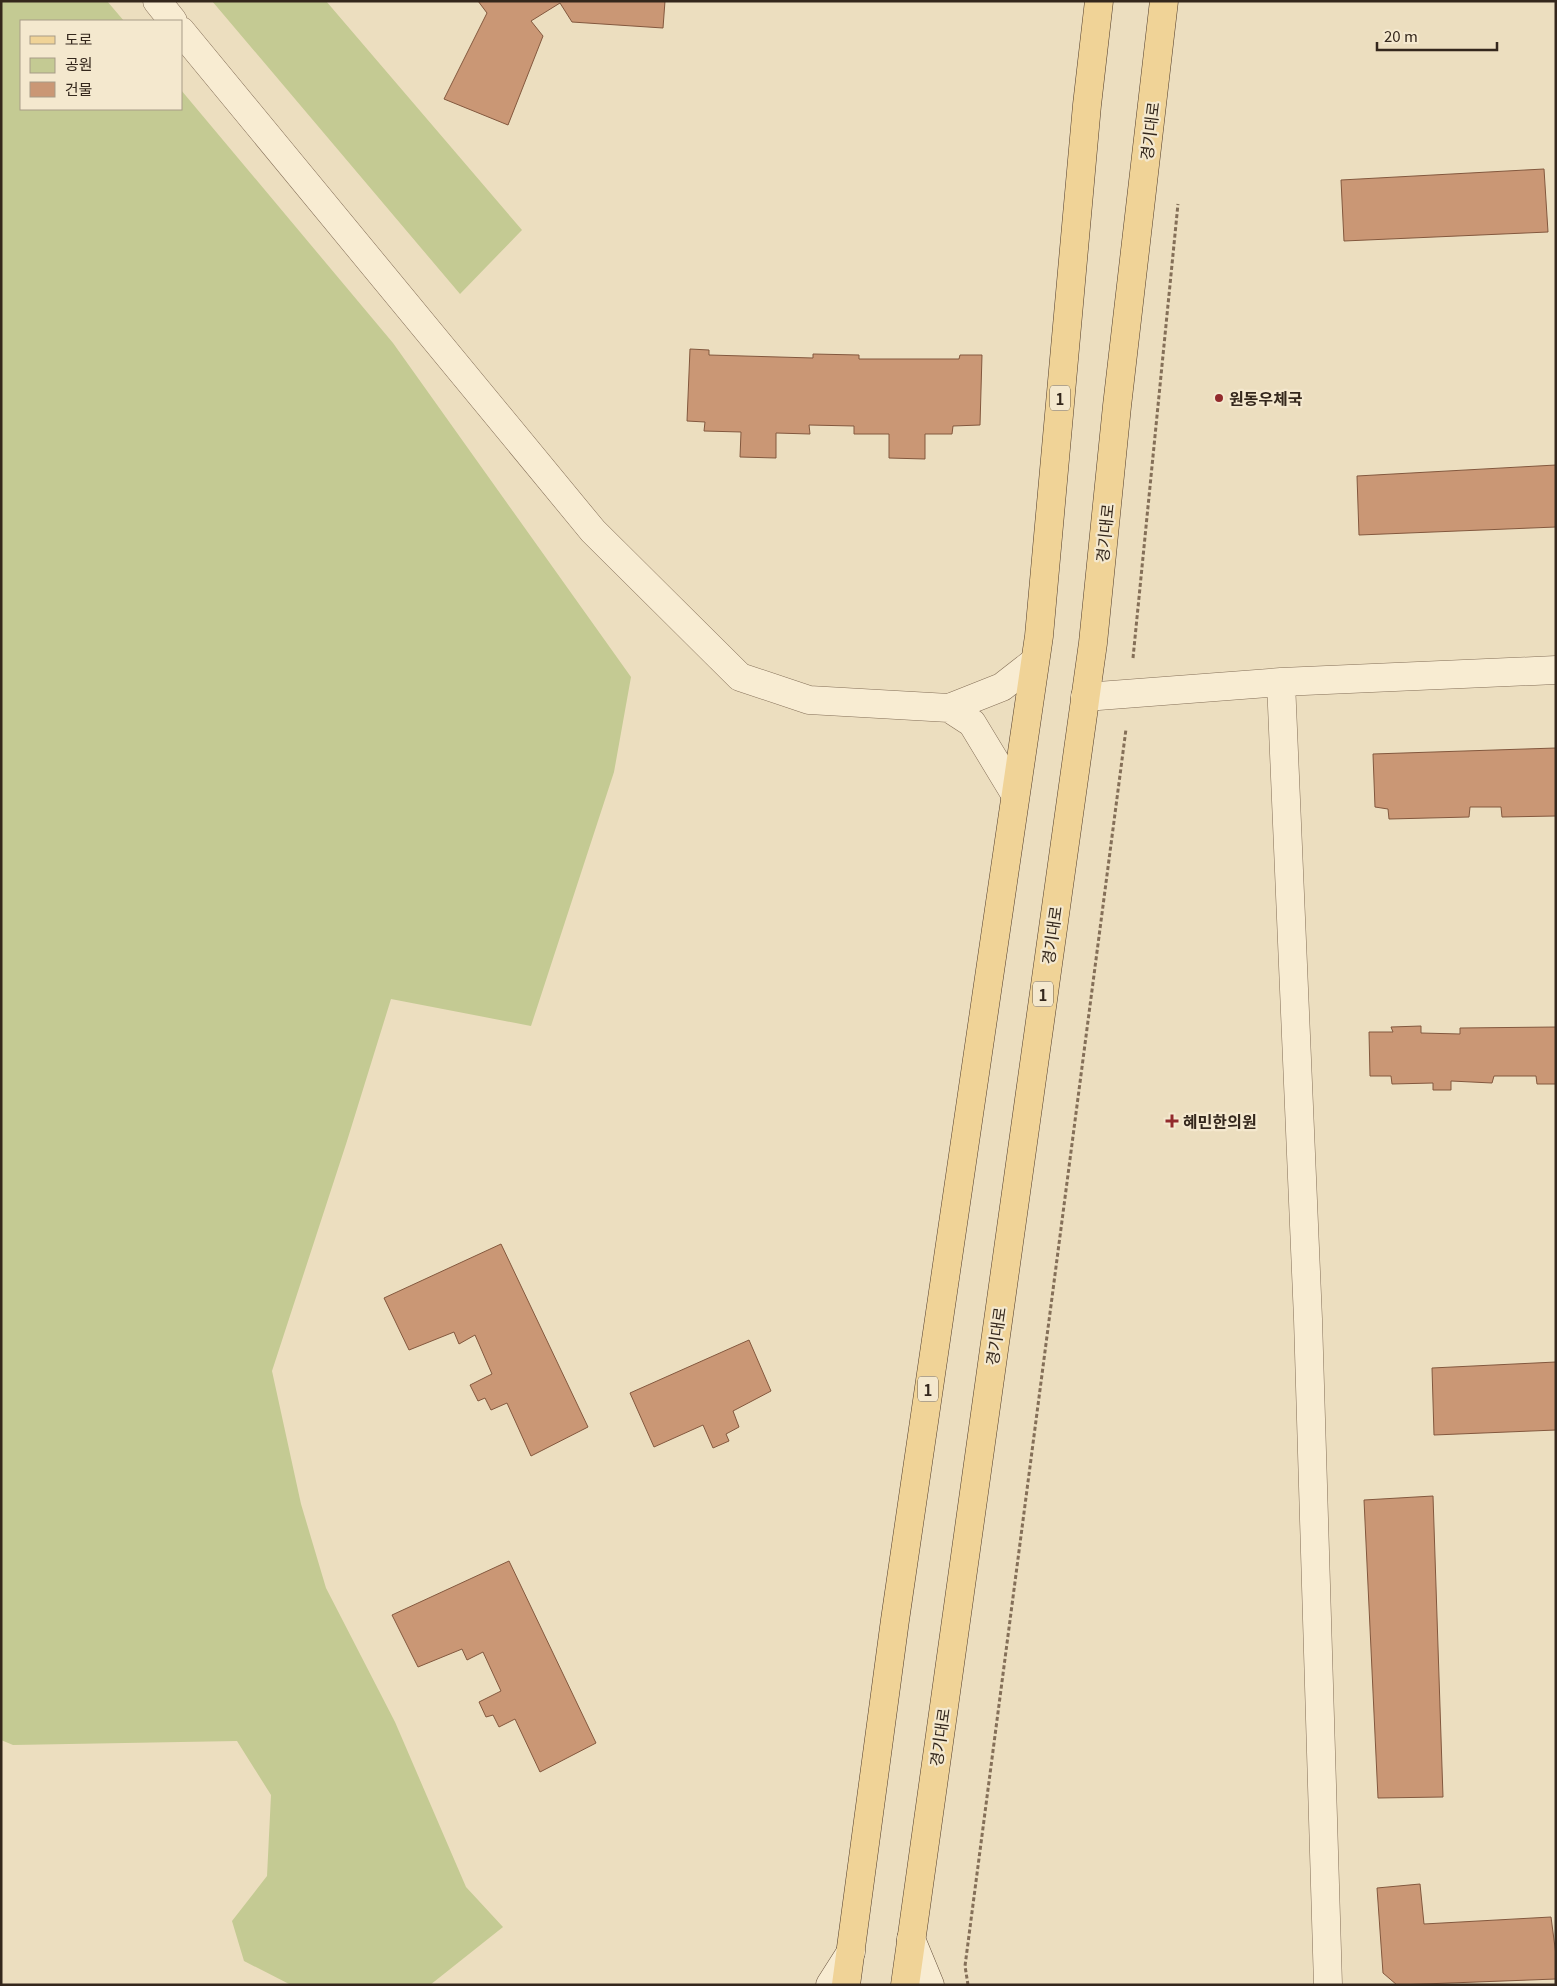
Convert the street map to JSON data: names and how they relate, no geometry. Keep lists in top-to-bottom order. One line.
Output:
{"streets":{"main road":["경기대로","1"]},"places":{"other":["원동우체국"],"health":["혜민한의원"]},"legend":["도로","공원","건물"],"scale_bar":"20 m"}
